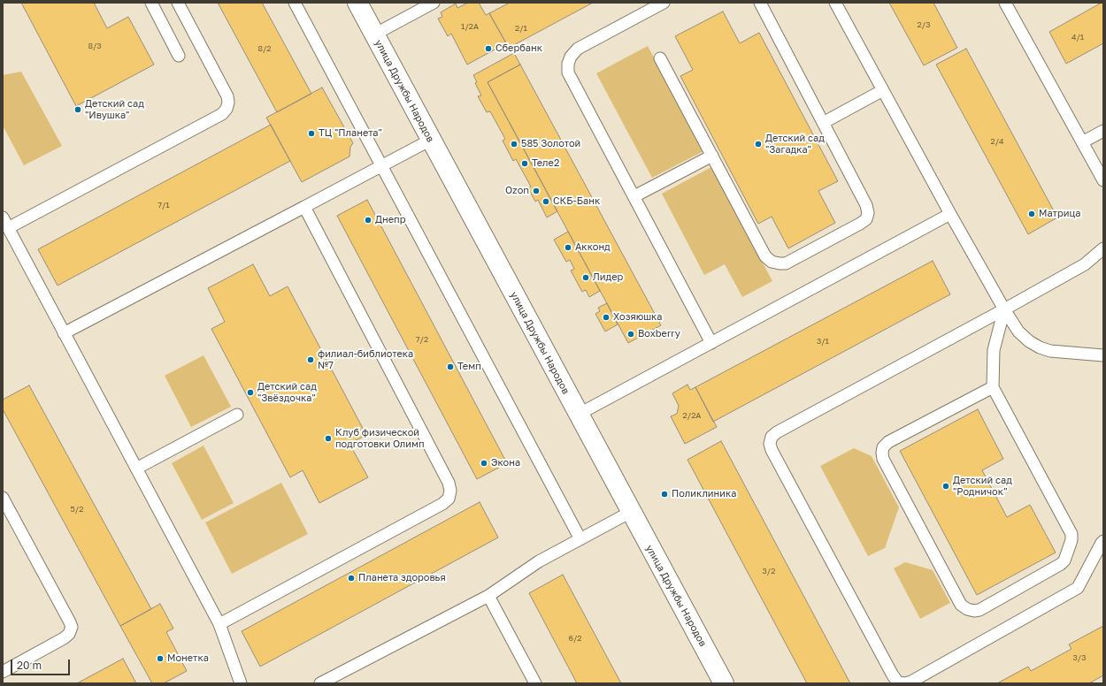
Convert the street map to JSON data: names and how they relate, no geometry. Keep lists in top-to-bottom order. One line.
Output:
{"streets":{"street":["улица Дружбы Народов"]},"places":["Сбербанк","Детский сад \"Ивушка\"","ТЦ \"Планета\"","585 Золотой","Детский сад \"Загадка\"","Теле2","Ozon","СКБ-Банк","Матрица","Днепр","Акконд","Лидер","Хозяюшка","Boxberry","филиал-библиотека №7","Темп","Детский сад \"Звёздочка\"","Клуб физической подготовки Олимп","Экона","Детский сад \"Родничок\"","Поликлиника","Планета здоровья","Монетка"],"house_numbers":["2/3","1/2А","2/1","4/1","8/3","8/2","2/4","7/1","7/2","3/1","2/2А","5/2","3/2","6/2","3/3"],"scale_bar":"20 m"}
